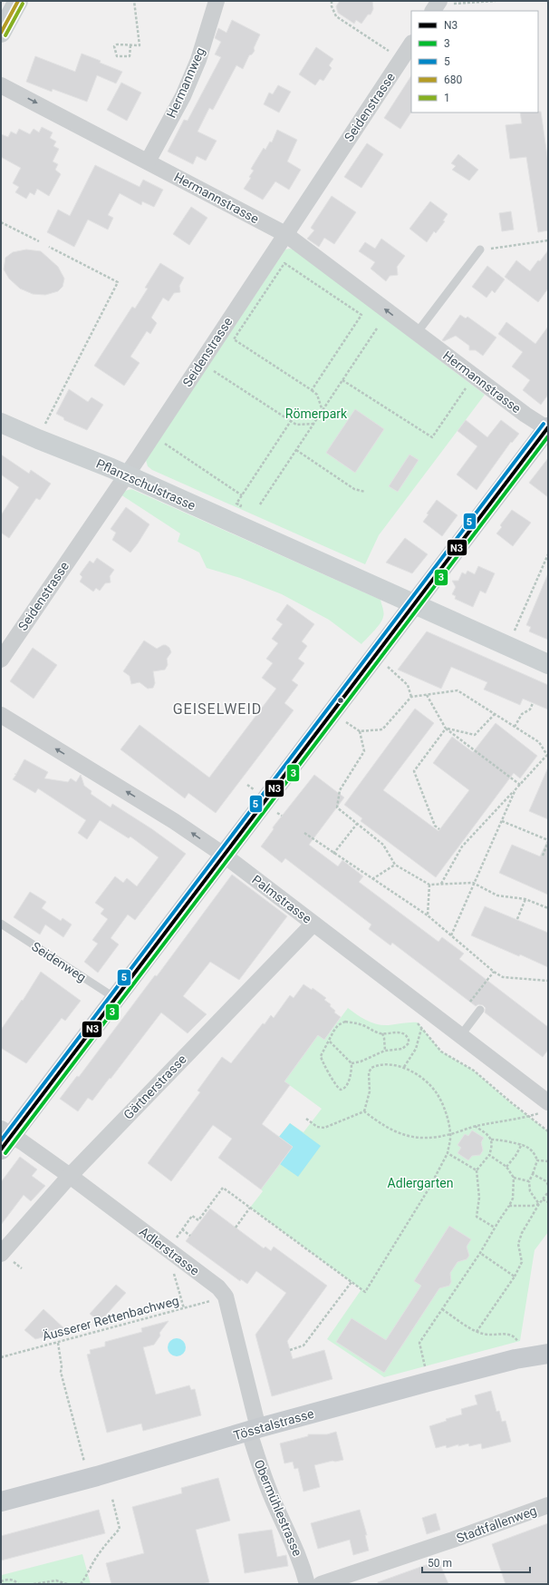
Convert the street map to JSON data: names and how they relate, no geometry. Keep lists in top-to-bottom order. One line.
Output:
{"streets":{"main road":["Tösstalstrasse"],"street":["Hermannweg","Seidenstrasse","Hermannstrasse","Pflanzschulstrasse","Palmstrasse","Gärtnerstrasse","Adlerstrasse","Obermühlestrasse","Stadtfallenweg"],"lane":["Seidenweg"],"path":["Äusserer Rettenbachweg"]},"crossings":[["Hermannweg","Hermannstrasse"],["Seidenstrasse","Hermannstrasse"],["Seidenstrasse","Pflanzschulstrasse"],["Palmstrasse","Gärtnerstrasse"],["Gärtnerstrasse","Adlerstrasse"],["Adlerstrasse","Äusserer Rettenbachweg"],["Tösstalstrasse","Obermühlestrasse"]],"one_way":["Palmstrasse"],"districts":["GEISELWEID"],"parks":["Römerpark","Adlergarten"],"lines":["transit line 680","transit line 1","transit line 5","transit line N3","transit line 3"],"legend":["N3","3","5","680","1"],"scale_bar":"50 m"}
